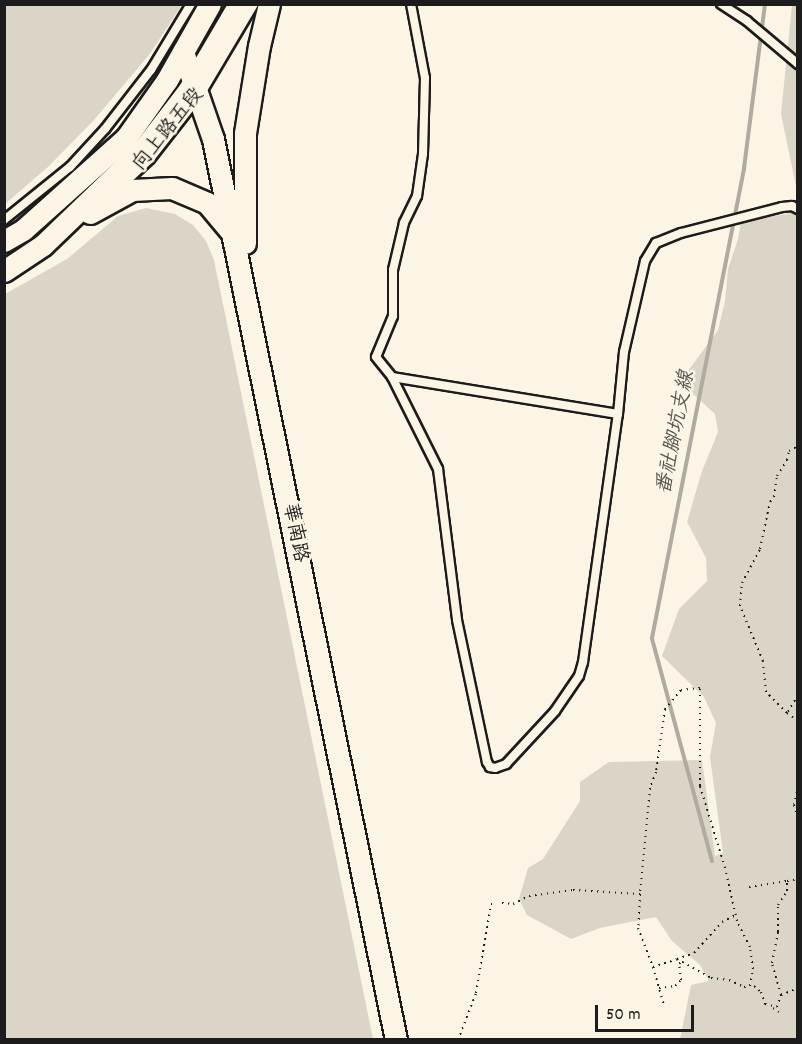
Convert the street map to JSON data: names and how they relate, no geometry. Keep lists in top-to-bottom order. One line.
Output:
{"streets":{"street":["向上路五段","華南路"]},"crossings":[["向上路五段","華南路"]],"water":["番社腳坑支線"],"scale_bar":"50 m"}
